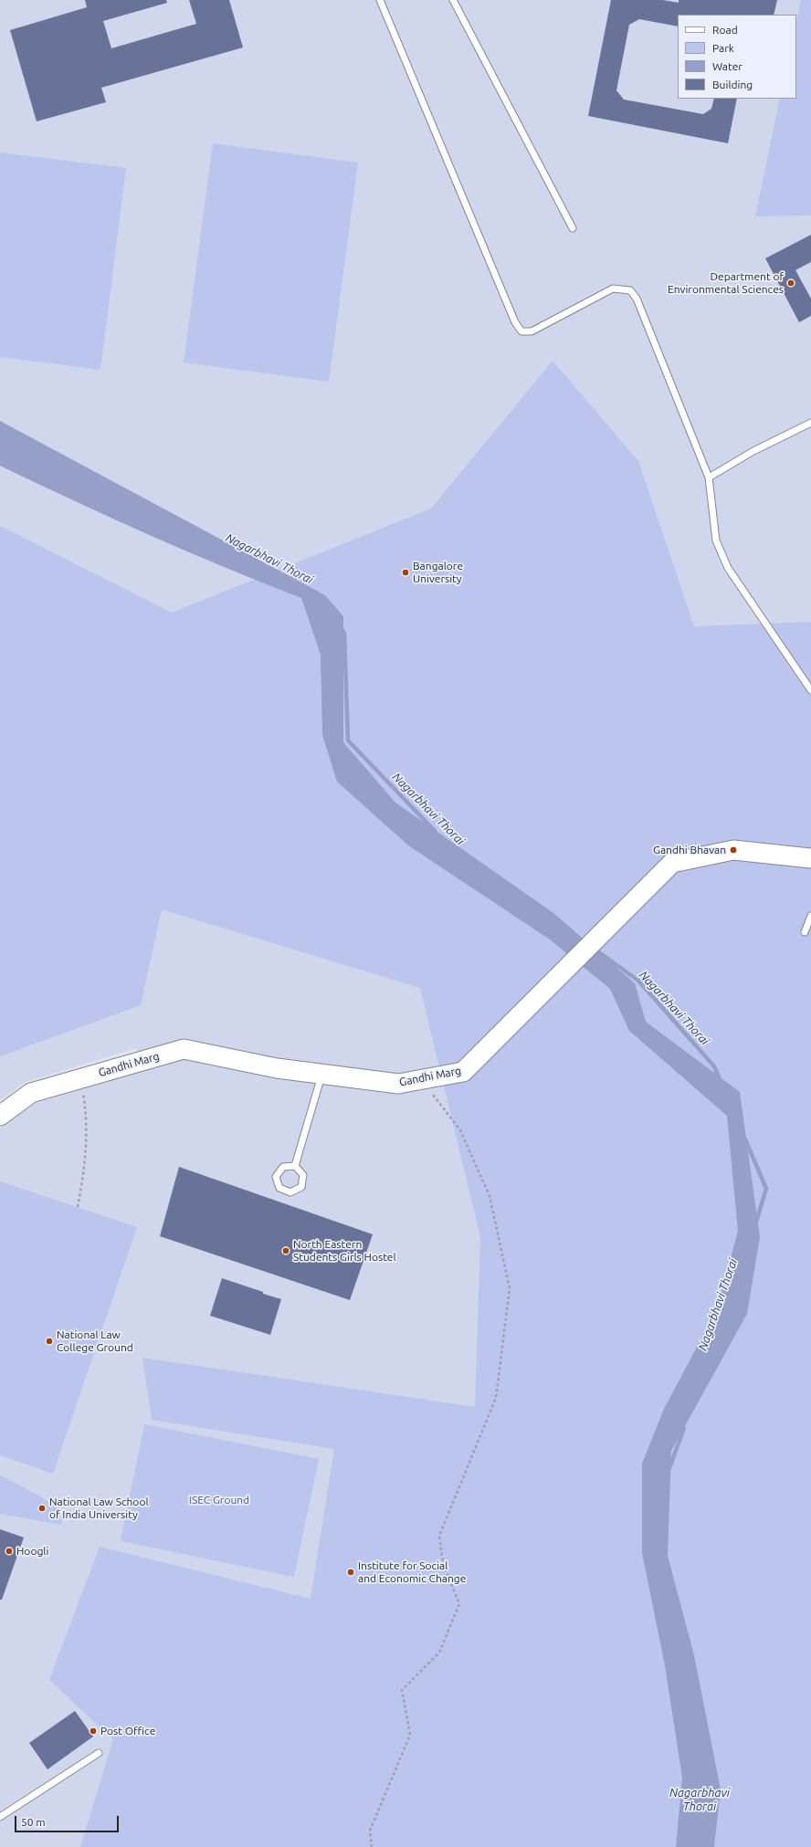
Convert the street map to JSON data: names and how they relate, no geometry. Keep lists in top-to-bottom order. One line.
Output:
{"streets":{"main road":["Gandhi Marg"]},"water":["Nagarbhavi Thorai"],"parks":["ISEC Ground"],"places":["Department of Environmental Sciences","Bangalore University","Gandhi Bhavan","North Eastern Students Girls Hostel","National Law College Ground","National Law School of India University","Hoogli","Institute for Social and Economic Change","Post Office"],"legend":["Road","Park","Water","Building"],"scale_bar":"50 m"}
